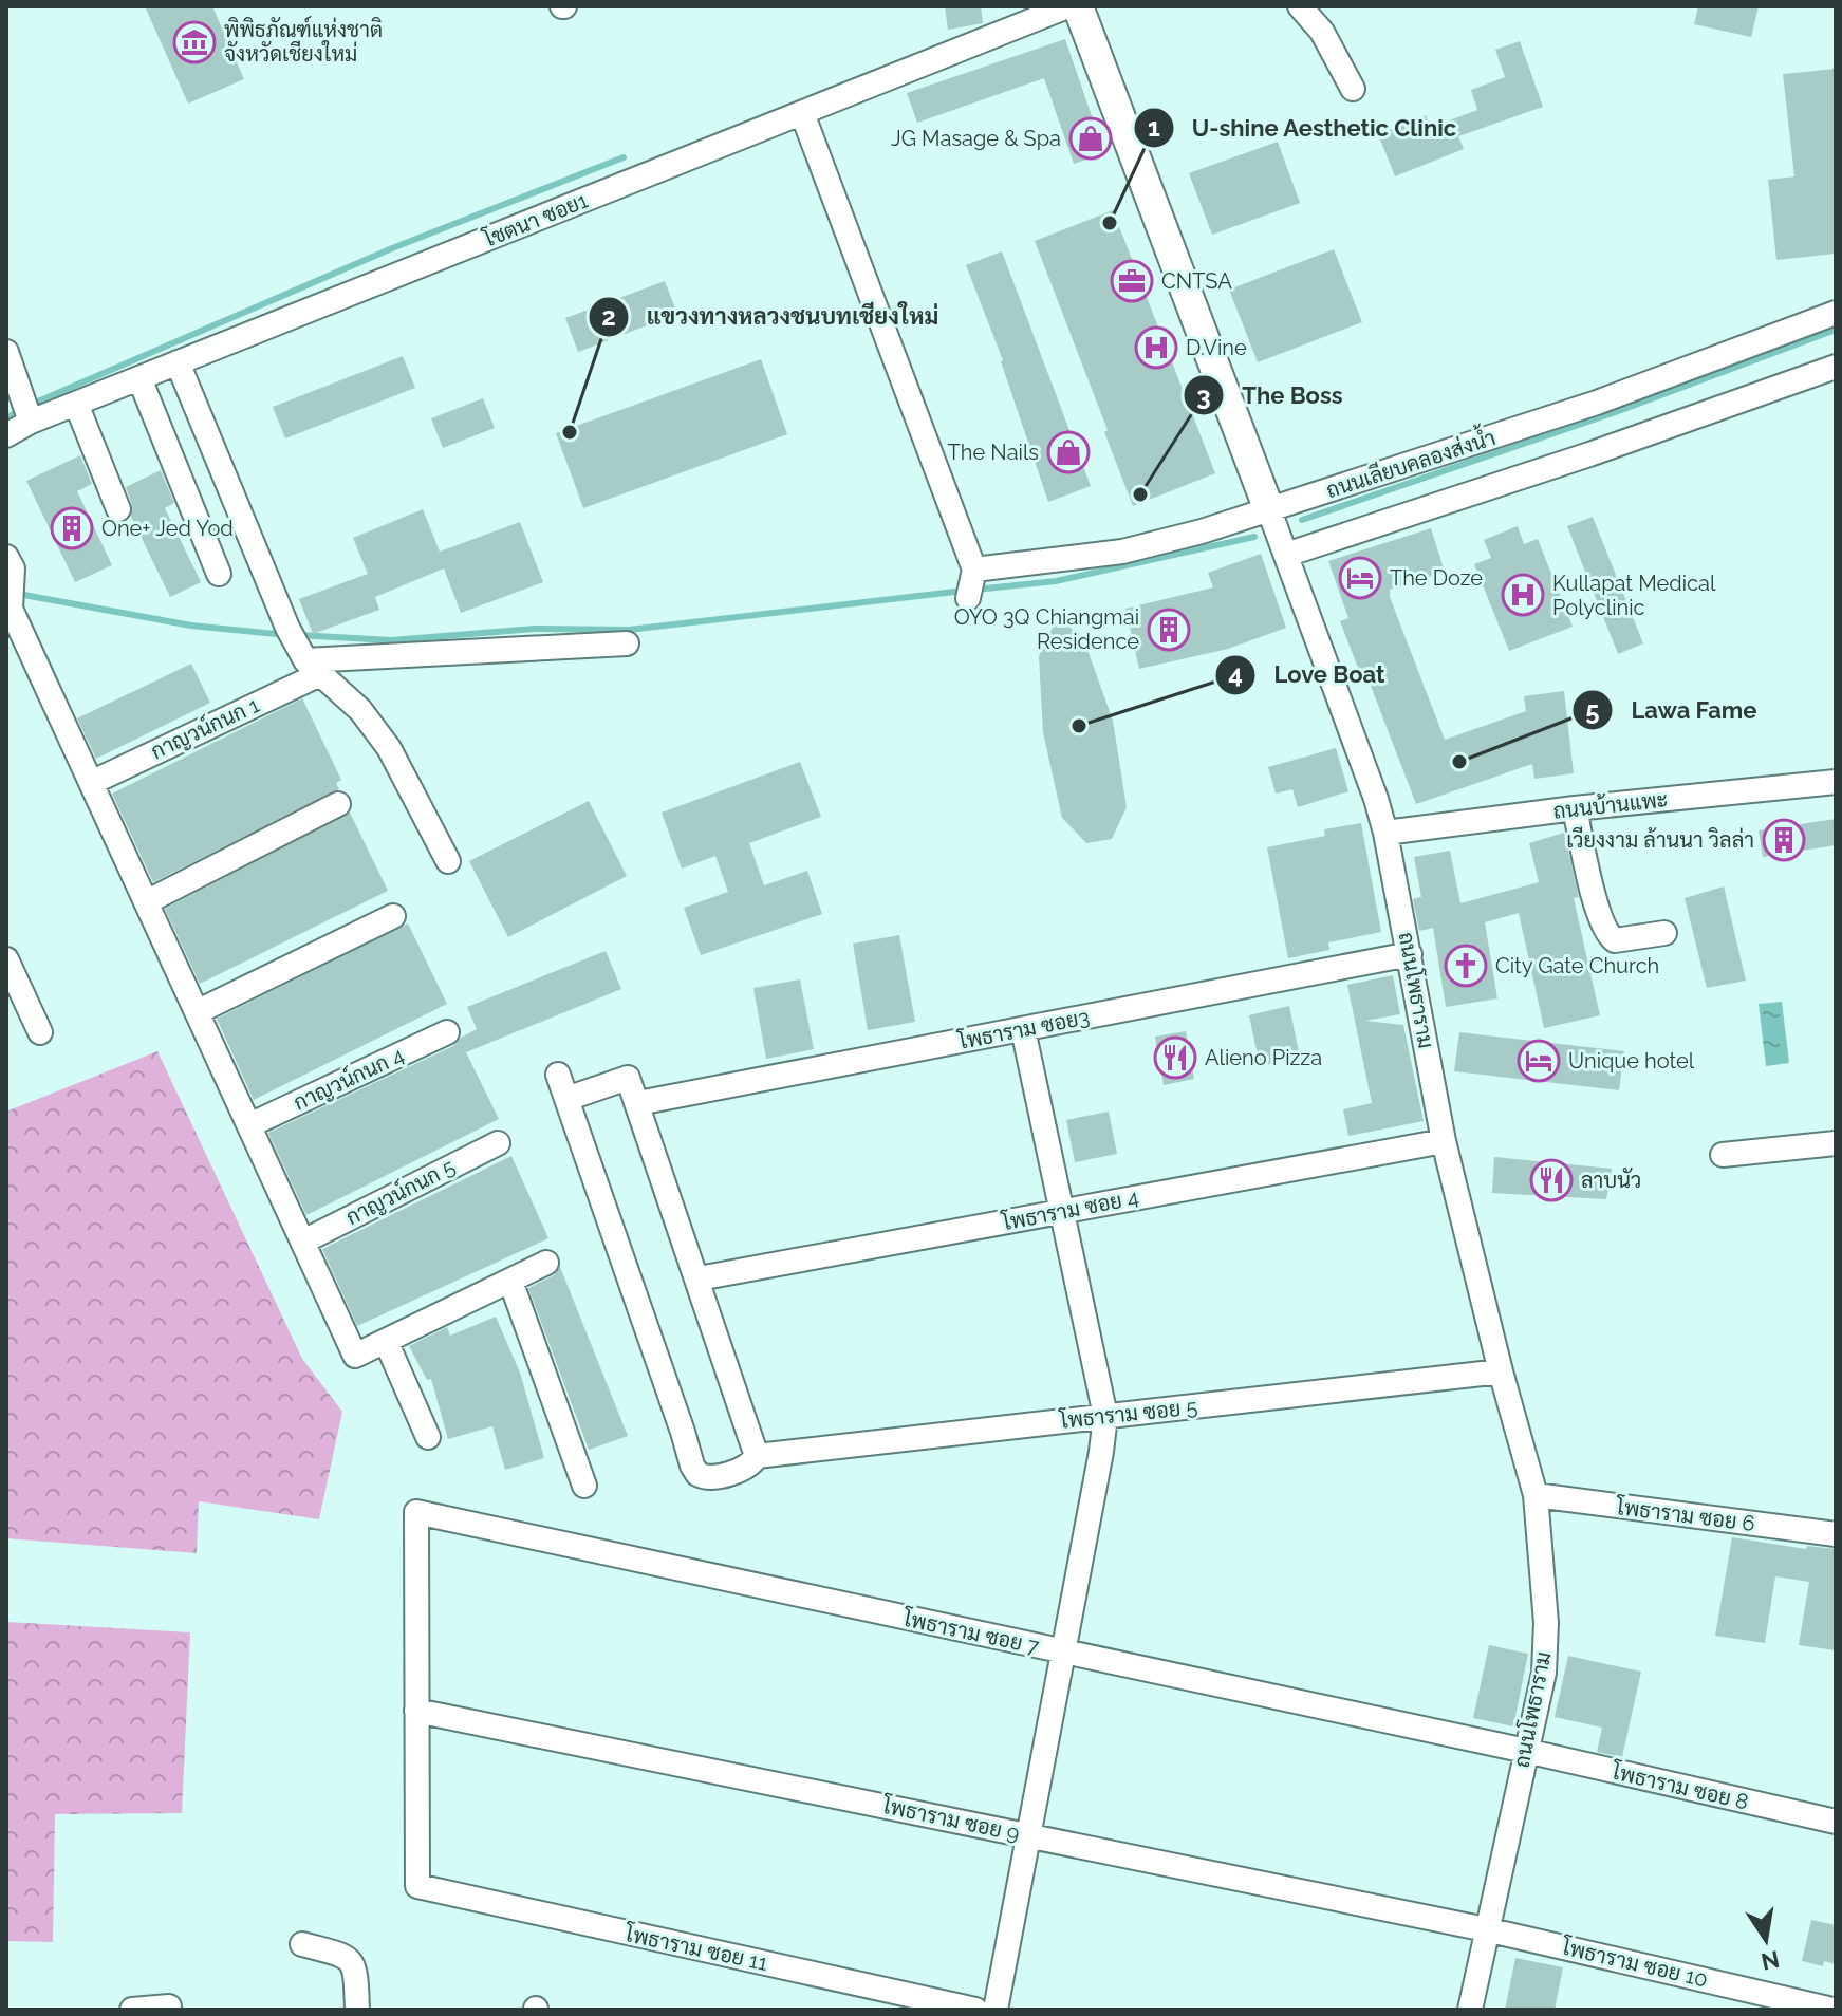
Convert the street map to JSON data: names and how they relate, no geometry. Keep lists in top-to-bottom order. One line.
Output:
{"streets":{"street":["โชตนา ซอย1","ถนนเลียบคลองส่งน้ำ","กาญวน์กนก 1","ถนนบ้านแพะ","ถนนโพธาราม","โพธาราม ซอย3","กาญวน์กนก 4","กาญวน์กนก 5","โพธาราม ซอย 4","โพธาราม ซอย 5","โพธาราม ซอย 6","โพธาราม ซอย 7","โพธาราม ซอย 8","โพธาราม ซอย 9","โพธาราม ซอย 11","โพธาราม ซอย 10"]},"crossings":[["ถนนเลียบคลองส่งน้ำ","ถนนโพธาราม"],["ถนนบ้านแพะ","ถนนโพธาราม"],["ถนนโพธาราม","โพธาราม ซอย3"],["ถนนโพธาราม","โพธาราม ซอย 4"],["ถนนโพธาราม","โพธาราม ซอย 5"],["ถนนโพธาราม","โพธาราม ซอย 6"],["ถนนโพธาราม","โพธาราม ซอย 7"],["ถนนโพธาราม","โพธาราม ซอย 8"],["ถนนโพธาราม","โพธาราม ซอย 9"],["ถนนโพธาราม","โพธาราม ซอย 10"],["โพธาราม ซอย 7","โพธาราม ซอย 8"],["โพธาราม ซอย 7","โพธาราม ซอย 9"],["โพธาราม ซอย 7","โพธาราม ซอย 11"],["โพธาราม ซอย 9","โพธาราม ซอย 11"],["โพธาราม ซอย 9","โพธาราม ซอย 10"]],"places":{"museum":["พิพิธภัณฑ์แห่งชาติ จังหวัดเชียงใหม่"],"shop":["JG Masage & Spa","The Nails"],"other":["U-shine Aesthetic Clinic","แขวงทางหลวงชนบทเชียงใหม่","The Boss","Love Boat","Lawa Fame"],"office":["CNTSA"],"hospital":["D.Vine","Kullapat Medical Polyclinic"],"building":["One+ Jed Yod","OYO 3Q Chiangmai Residence","เวียงงาม ล้านนา วิลล่า"],"hotel":["The Doze","Unique hotel"],"church":["City Gate Church"],"restaurant":["Alieno Pizza","ลาบนัว"]},"north":"bottom"}
